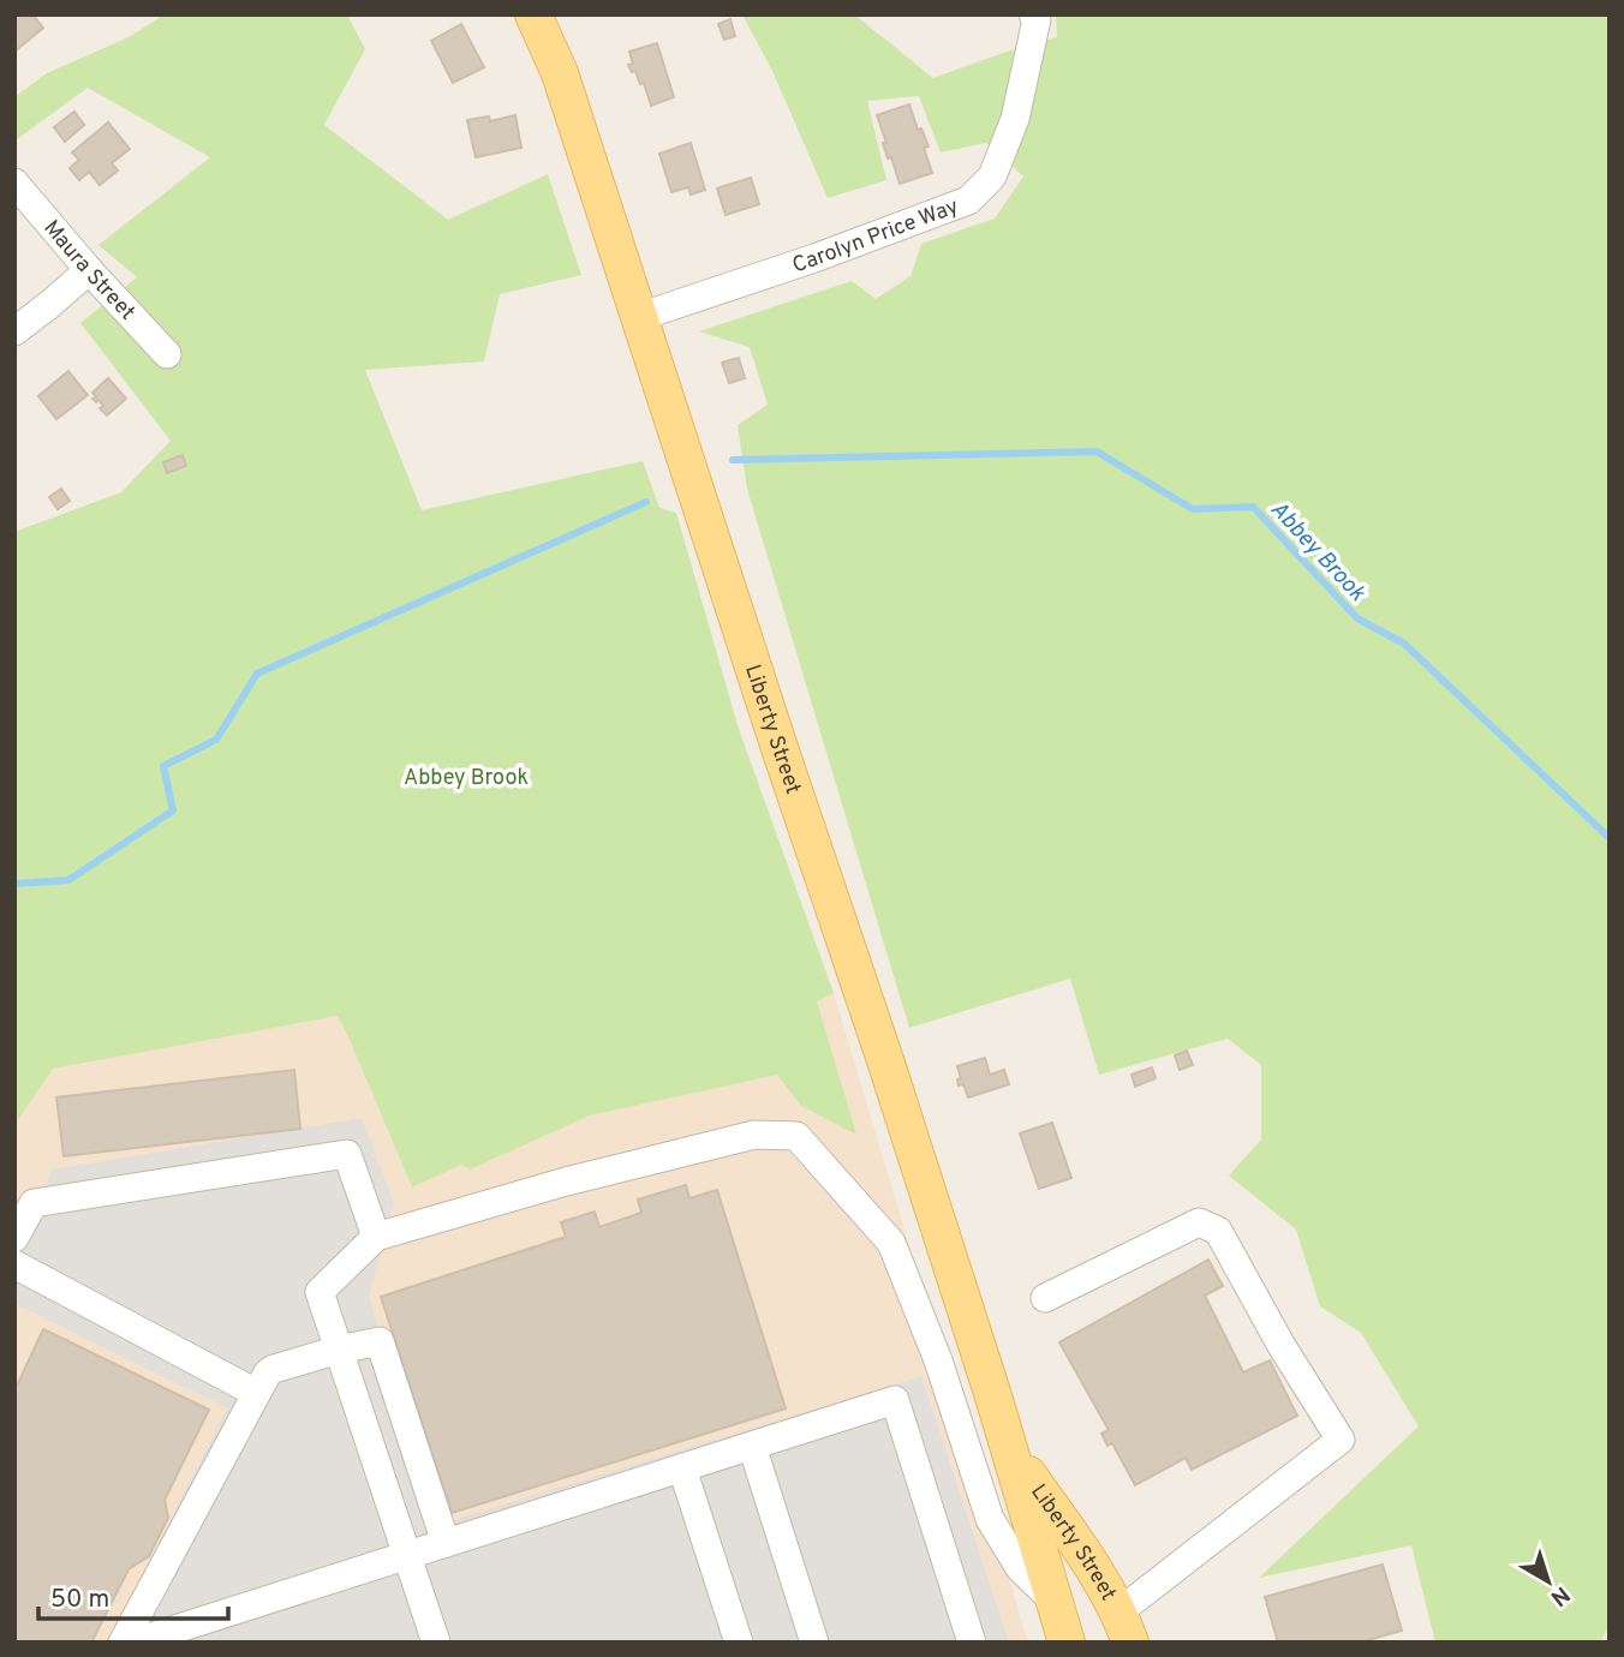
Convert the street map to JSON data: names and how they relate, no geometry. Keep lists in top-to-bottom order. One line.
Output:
{"streets":{"main road":["Liberty Street"],"street":["Carolyn Price Way","Maura Street"]},"crossings":[["Carolyn Price Way","Liberty Street"]],"water":["Abbey Brook"],"parks":["Abbey Brook"],"scale_bar":"50 m","north":"bottom right"}
